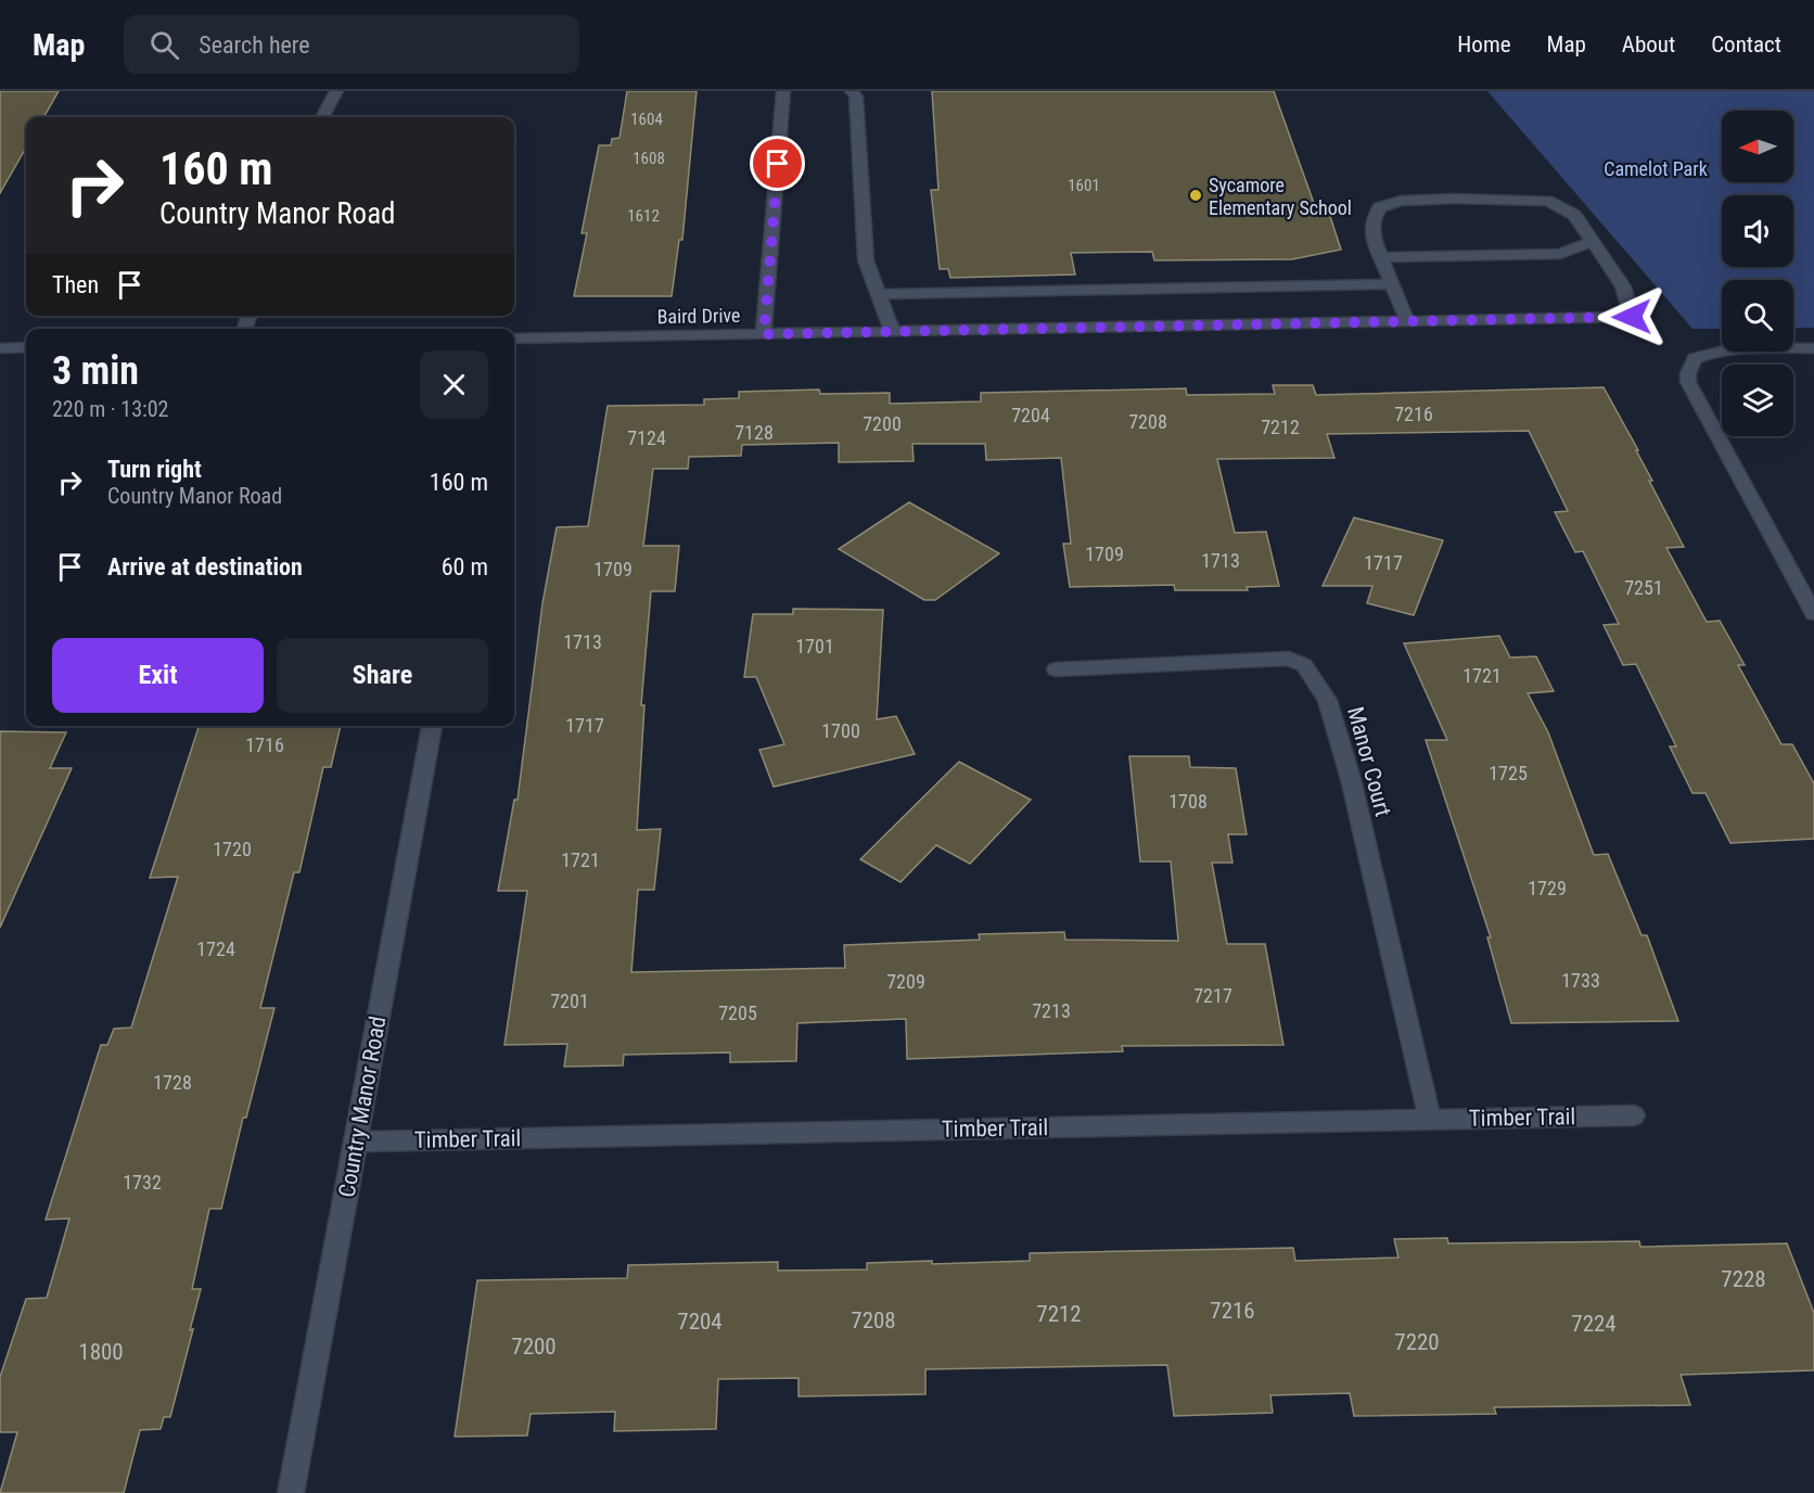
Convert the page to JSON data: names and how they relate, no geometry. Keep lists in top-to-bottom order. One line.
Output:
{"streets":{"street":["Baird Drive","Manor Court","Country Manor Road","Timber Trail"]},"crossings":[["Manor Court","Timber Trail"],["Country Manor Road","Timber Trail"]],"parks":["Camelot Park"],"places":["Sycamore Elementary School"],"house_numbers":["1604","1608","1601","1612","7216","7204","7208","7200","7212","7128","7124","1709","1713","1717","1709","7251","1713","1701","1721","1717","1700","1716","1725","1708","1720","1721","1729","1724","1733","7209","7217","7201","7213","7205","1728","1732","7228","7216","7212","7208","7204","7224","7220","7200","1800"],"north":"left","page":{"header":"Map","search":"Search here","nav":["Home","Map","About","Contact"],"turn":["160 m","Country Manor Road"],"then":"Then","heading":["3 min","220 m · 13:02"],"list":[{"name":"Turn right","note":"Country Manor Road","value":"160 m"},{"name":"Arrive at destination","value":"60 m"}],"buttons":["Exit","Share"]}}
